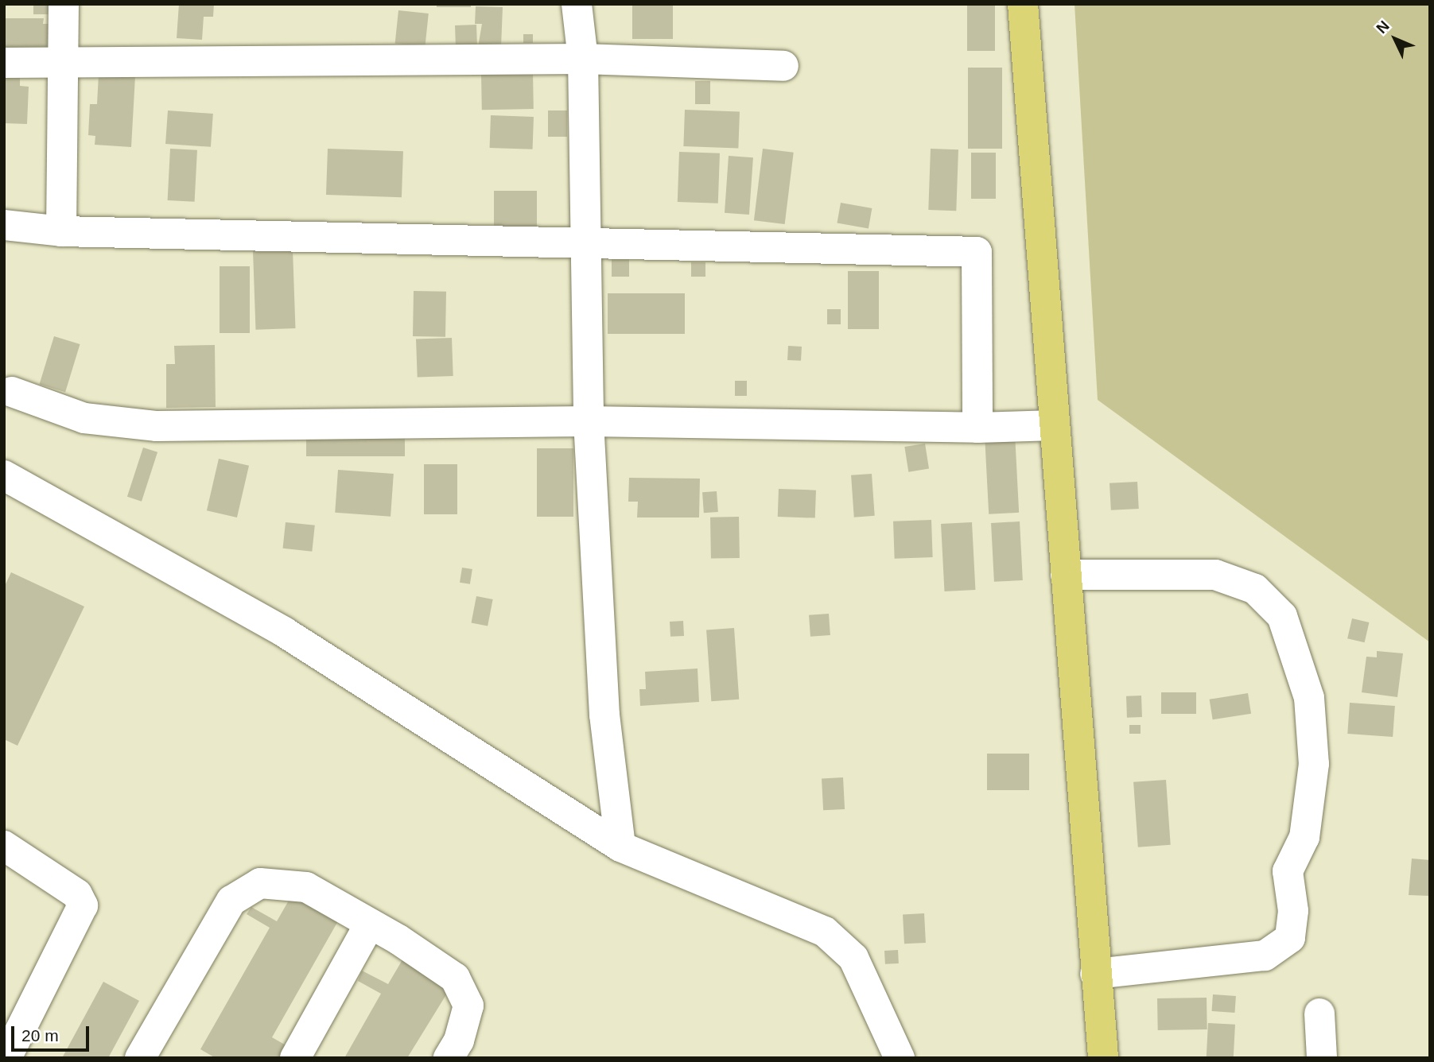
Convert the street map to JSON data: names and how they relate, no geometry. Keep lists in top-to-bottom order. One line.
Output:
{"scale_bar":"20 m","north":"top left"}
